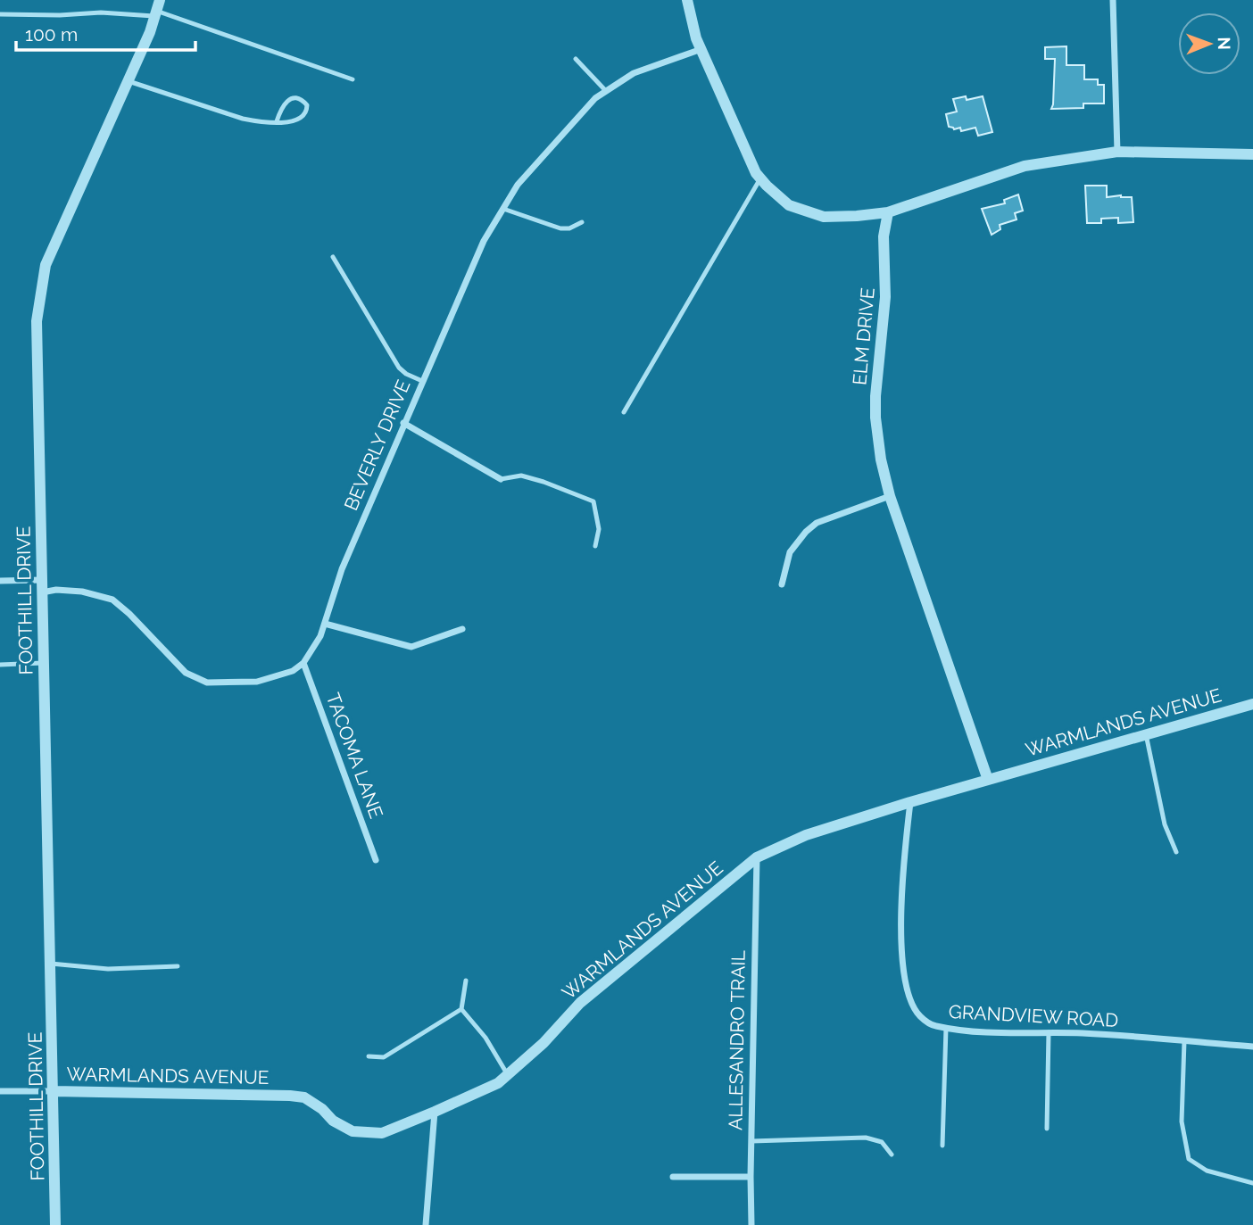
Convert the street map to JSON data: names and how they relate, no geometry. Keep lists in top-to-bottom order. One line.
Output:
{"streets":{"street":["ELM DRIVE","BEVERLY DRIVE","FOOTHILL DRIVE","WARMLANDS AVENUE","TACOMA LANE","GRANDVIEW ROAD","ALLESANDRO TRAIL"]},"crossings":[["ELM DRIVE","WARMLANDS AVENUE"],["BEVERLY DRIVE","TACOMA LANE"],["FOOTHILL DRIVE","WARMLANDS AVENUE"],["WARMLANDS AVENUE","GRANDVIEW ROAD"],["WARMLANDS AVENUE","ALLESANDRO TRAIL"]],"scale_bar":"100 m","north":"right"}
